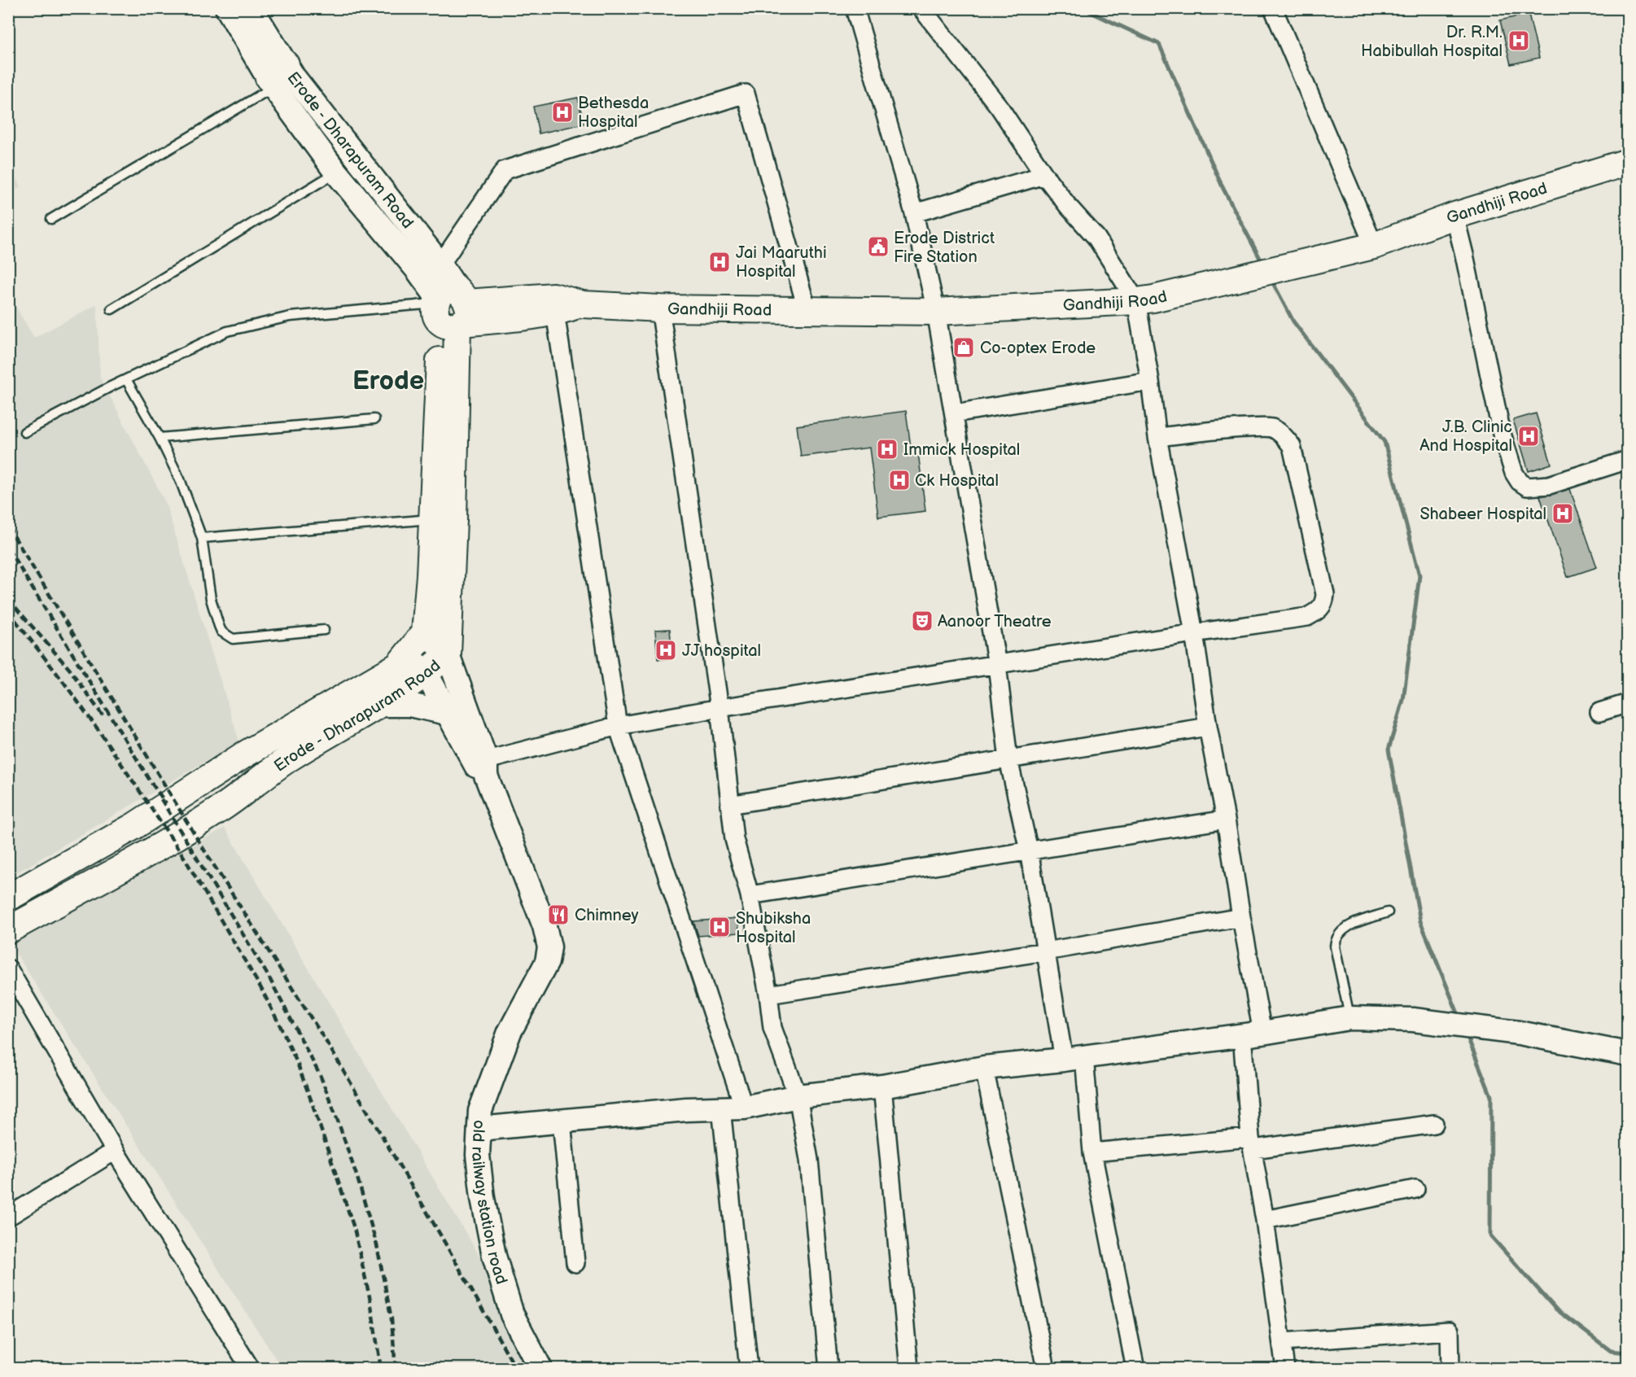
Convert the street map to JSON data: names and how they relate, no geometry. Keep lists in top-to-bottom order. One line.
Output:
{"streets":{"main road":["Erode - Dharapuram Road","Gandhiji Road"],"street":["old railway station road"]},"crossings":[["Erode - Dharapuram Road","Gandhiji Road"]],"districts":["Erode"],"places":{"hospital":["Dr. R.M. Habibullah Hospital","Bethesda Hospital","Jai Maaruthi Hospital","J.B. Clinic And Hospital","Immick Hospital","Ck Hospital","Shabeer Hospital","JJ hospital","Shubiksha Hospital"],"public building":["Erode District Fire Station"],"shop":["Co-optex Erode"],"theatre":["Aanoor Theatre"],"restaurant":["Chimney"]}}
